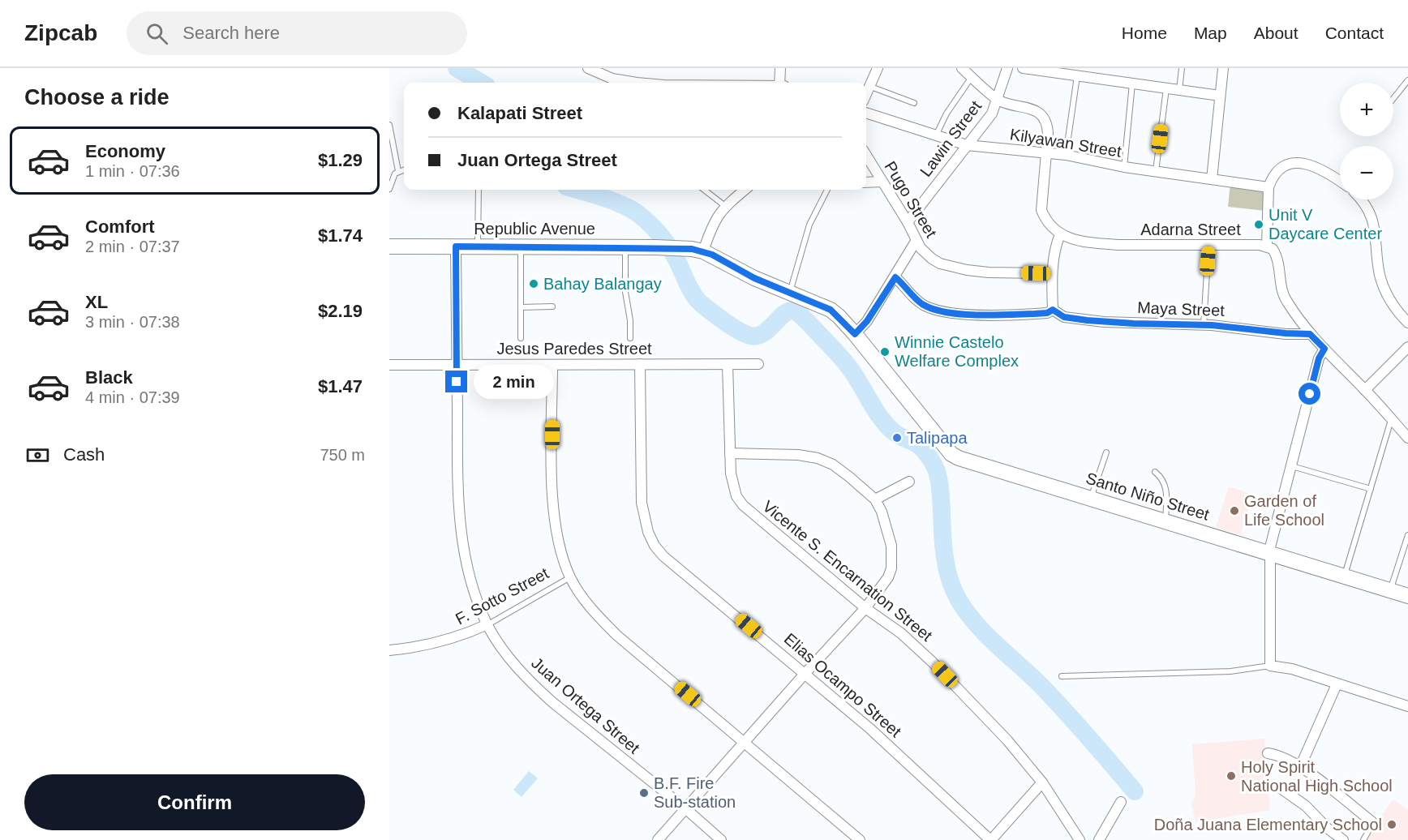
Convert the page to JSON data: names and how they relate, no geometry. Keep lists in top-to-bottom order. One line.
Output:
{"streets":{"main road":["Republic Avenue","Santo Niño Street"],"street":["Lawin Street","Kilyawan Street","Pugo Street","Adarna Street","Maya Street","Jesus Paredes Street","Vicente S. Encarnation Street","F. Sotto Street","Elias Ocampo Street","Juan Ortega Street"]},"crossings":[["Lawin Street","Kilyawan Street"],["Lawin Street","Pugo Street"],["Republic Avenue","Juan Ortega Street"],["Jesus Paredes Street","Vicente S. Encarnation Street"],["Jesus Paredes Street","Elias Ocampo Street"],["Jesus Paredes Street","Juan Ortega Street"],["F. Sotto Street","Juan Ortega Street"]],"places":["Unit V Daycare Center","Bahay Balangay","Winnie Castelo Welfare Complex","Talipapa","Garden of Life School","Holy Spirit National High School","B.F. Fire Sub-station","Doña Juana Elementary School"],"page":{"header":"Zipcab","search":"Search here","nav":["Home","Map","About","Contact"],"heading":"Choose a ride","map_buttons":["+","−"],"banner":["Kalapati Street","Juan Ortega Street"],"list":[{"name":"Economy","note":"1 min · 07:36","value":"$1.29"},{"name":"Comfort","note":"2 min · 07:37","value":"$1.74"},{"name":"XL","note":"3 min · 07:38","value":"$2.19"},{"name":"Black","note":"4 min · 07:39","value":"$1.47"}],"bubble":"2 min","pay":["Cash","750 m"],"buttons":"Confirm"}}
